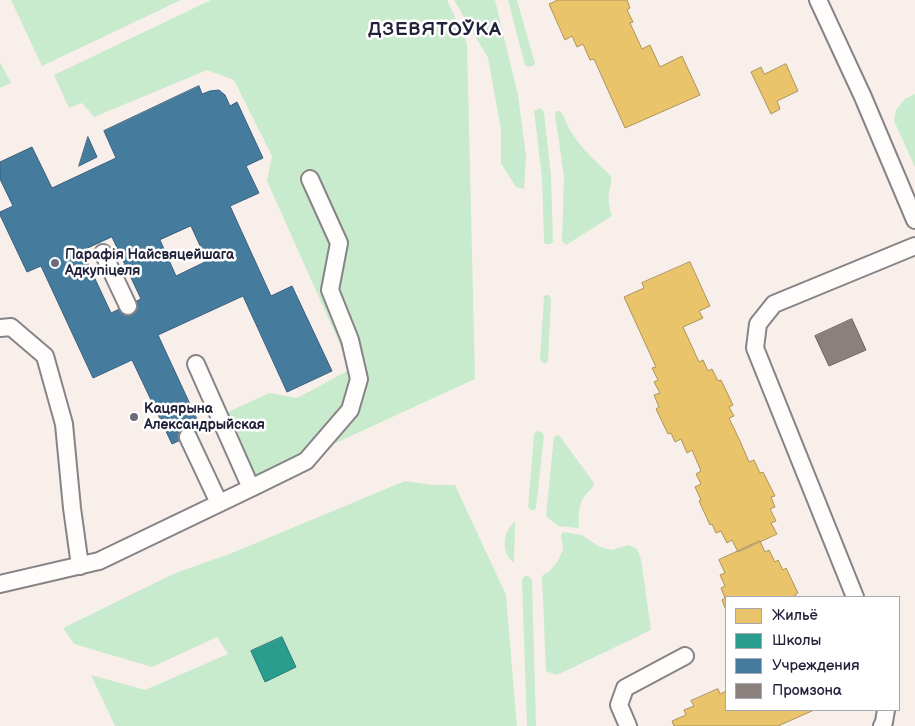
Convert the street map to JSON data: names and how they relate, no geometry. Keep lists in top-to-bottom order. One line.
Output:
{"districts":["ДЗЕВЯТОЎКА"],"places":["Парафія Найсвяцейшага Адкупіцеля","Кацярына Александрыйская"],"legend":["Жильё","Школы","Учреждения","Промзона"]}
